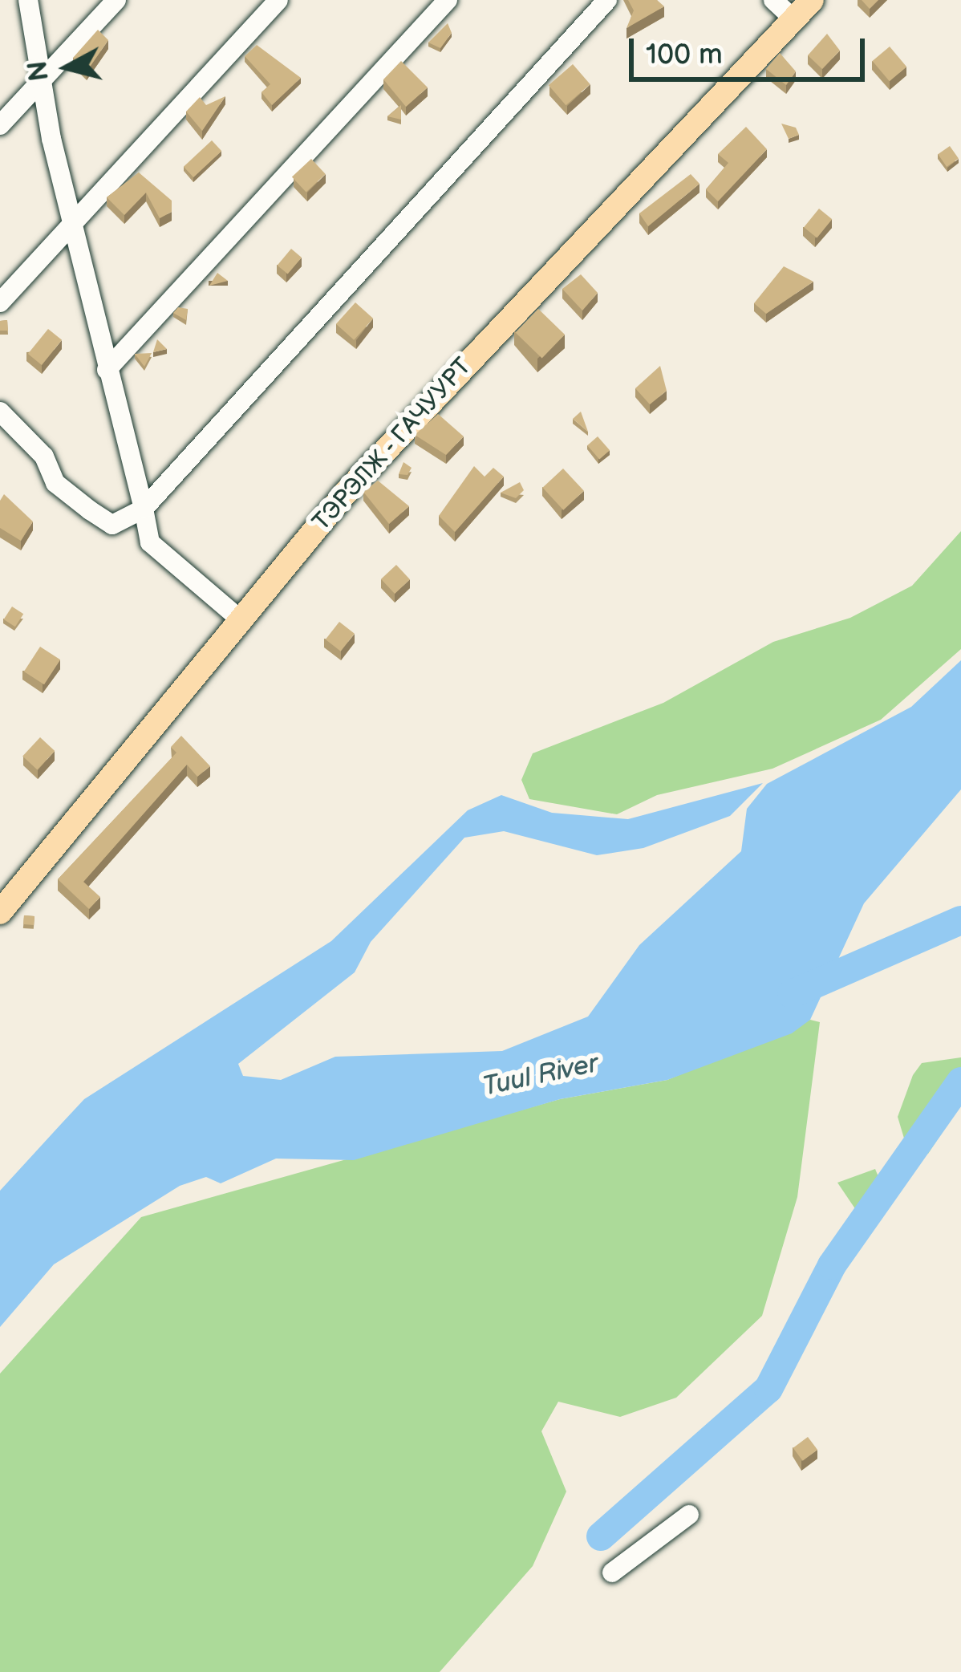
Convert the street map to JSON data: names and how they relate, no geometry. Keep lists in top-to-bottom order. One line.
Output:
{"streets":{"main road":["ТЭРЭЛЖ - ГАЧУУРТ"]},"water":["Tuul River"],"scale_bar":"100 m","north":"left"}
